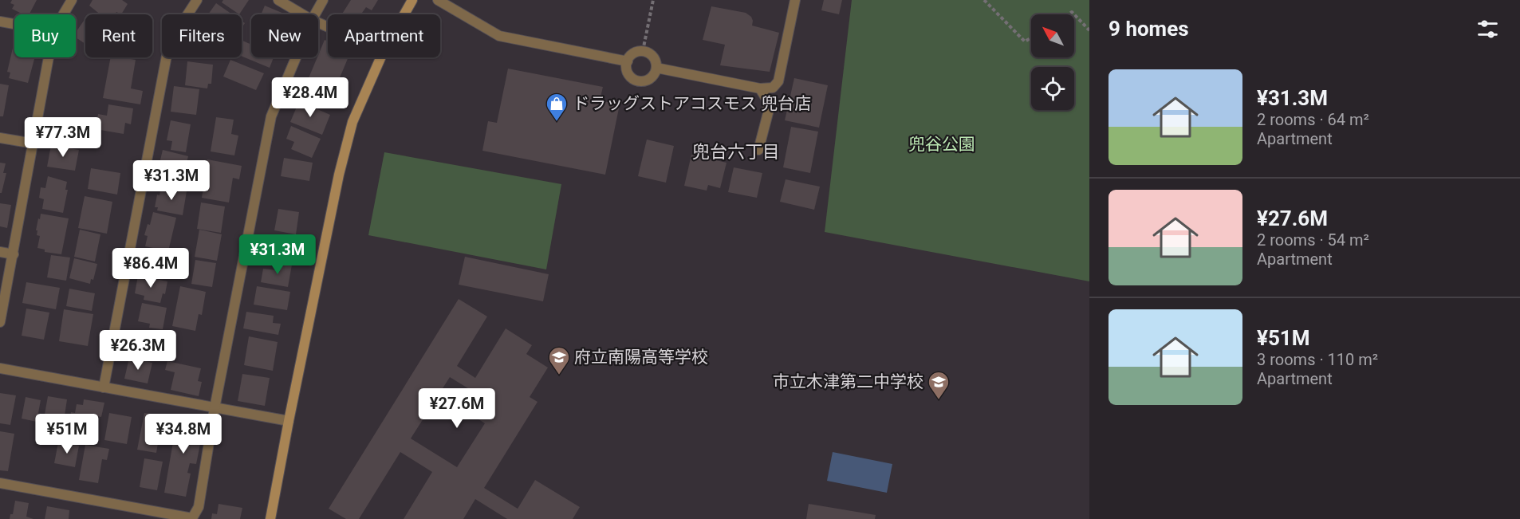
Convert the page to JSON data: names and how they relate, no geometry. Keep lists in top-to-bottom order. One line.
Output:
{"districts":["兜台六丁目"],"parks":["兜谷公園"],"places":{"shop":["ドラッグストアコスモス 兜台店"],"school or university":["府立南陽高等学校","市立木津第二中学校"]},"north":"top left","page":{"heading":"9 homes","chip":["Buy","Rent","Filters","New","Apartment"],"list":[{"name":"¥31.3M","note":"2 rooms · 64 m² · Apartment"},{"name":"¥27.6M","note":"2 rooms · 54 m² · Apartment"},{"name":"¥51M","note":"3 rooms · 110 m² · Apartment"}],"price":["¥28.4M","¥77.3M","¥31.3M","¥31.3M","¥86.4M","¥26.3M","¥27.6M","¥51M","¥34.8M"]}}
